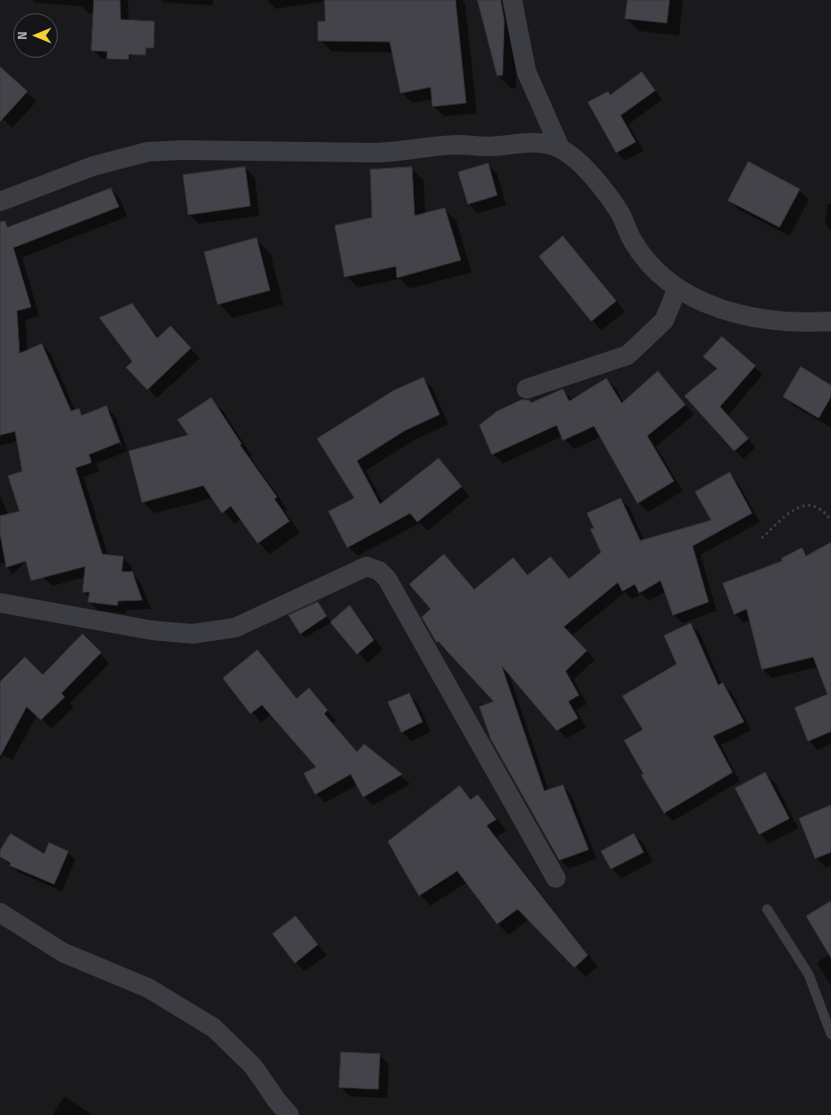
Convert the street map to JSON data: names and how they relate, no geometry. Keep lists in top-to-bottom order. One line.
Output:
{"north":"left"}
